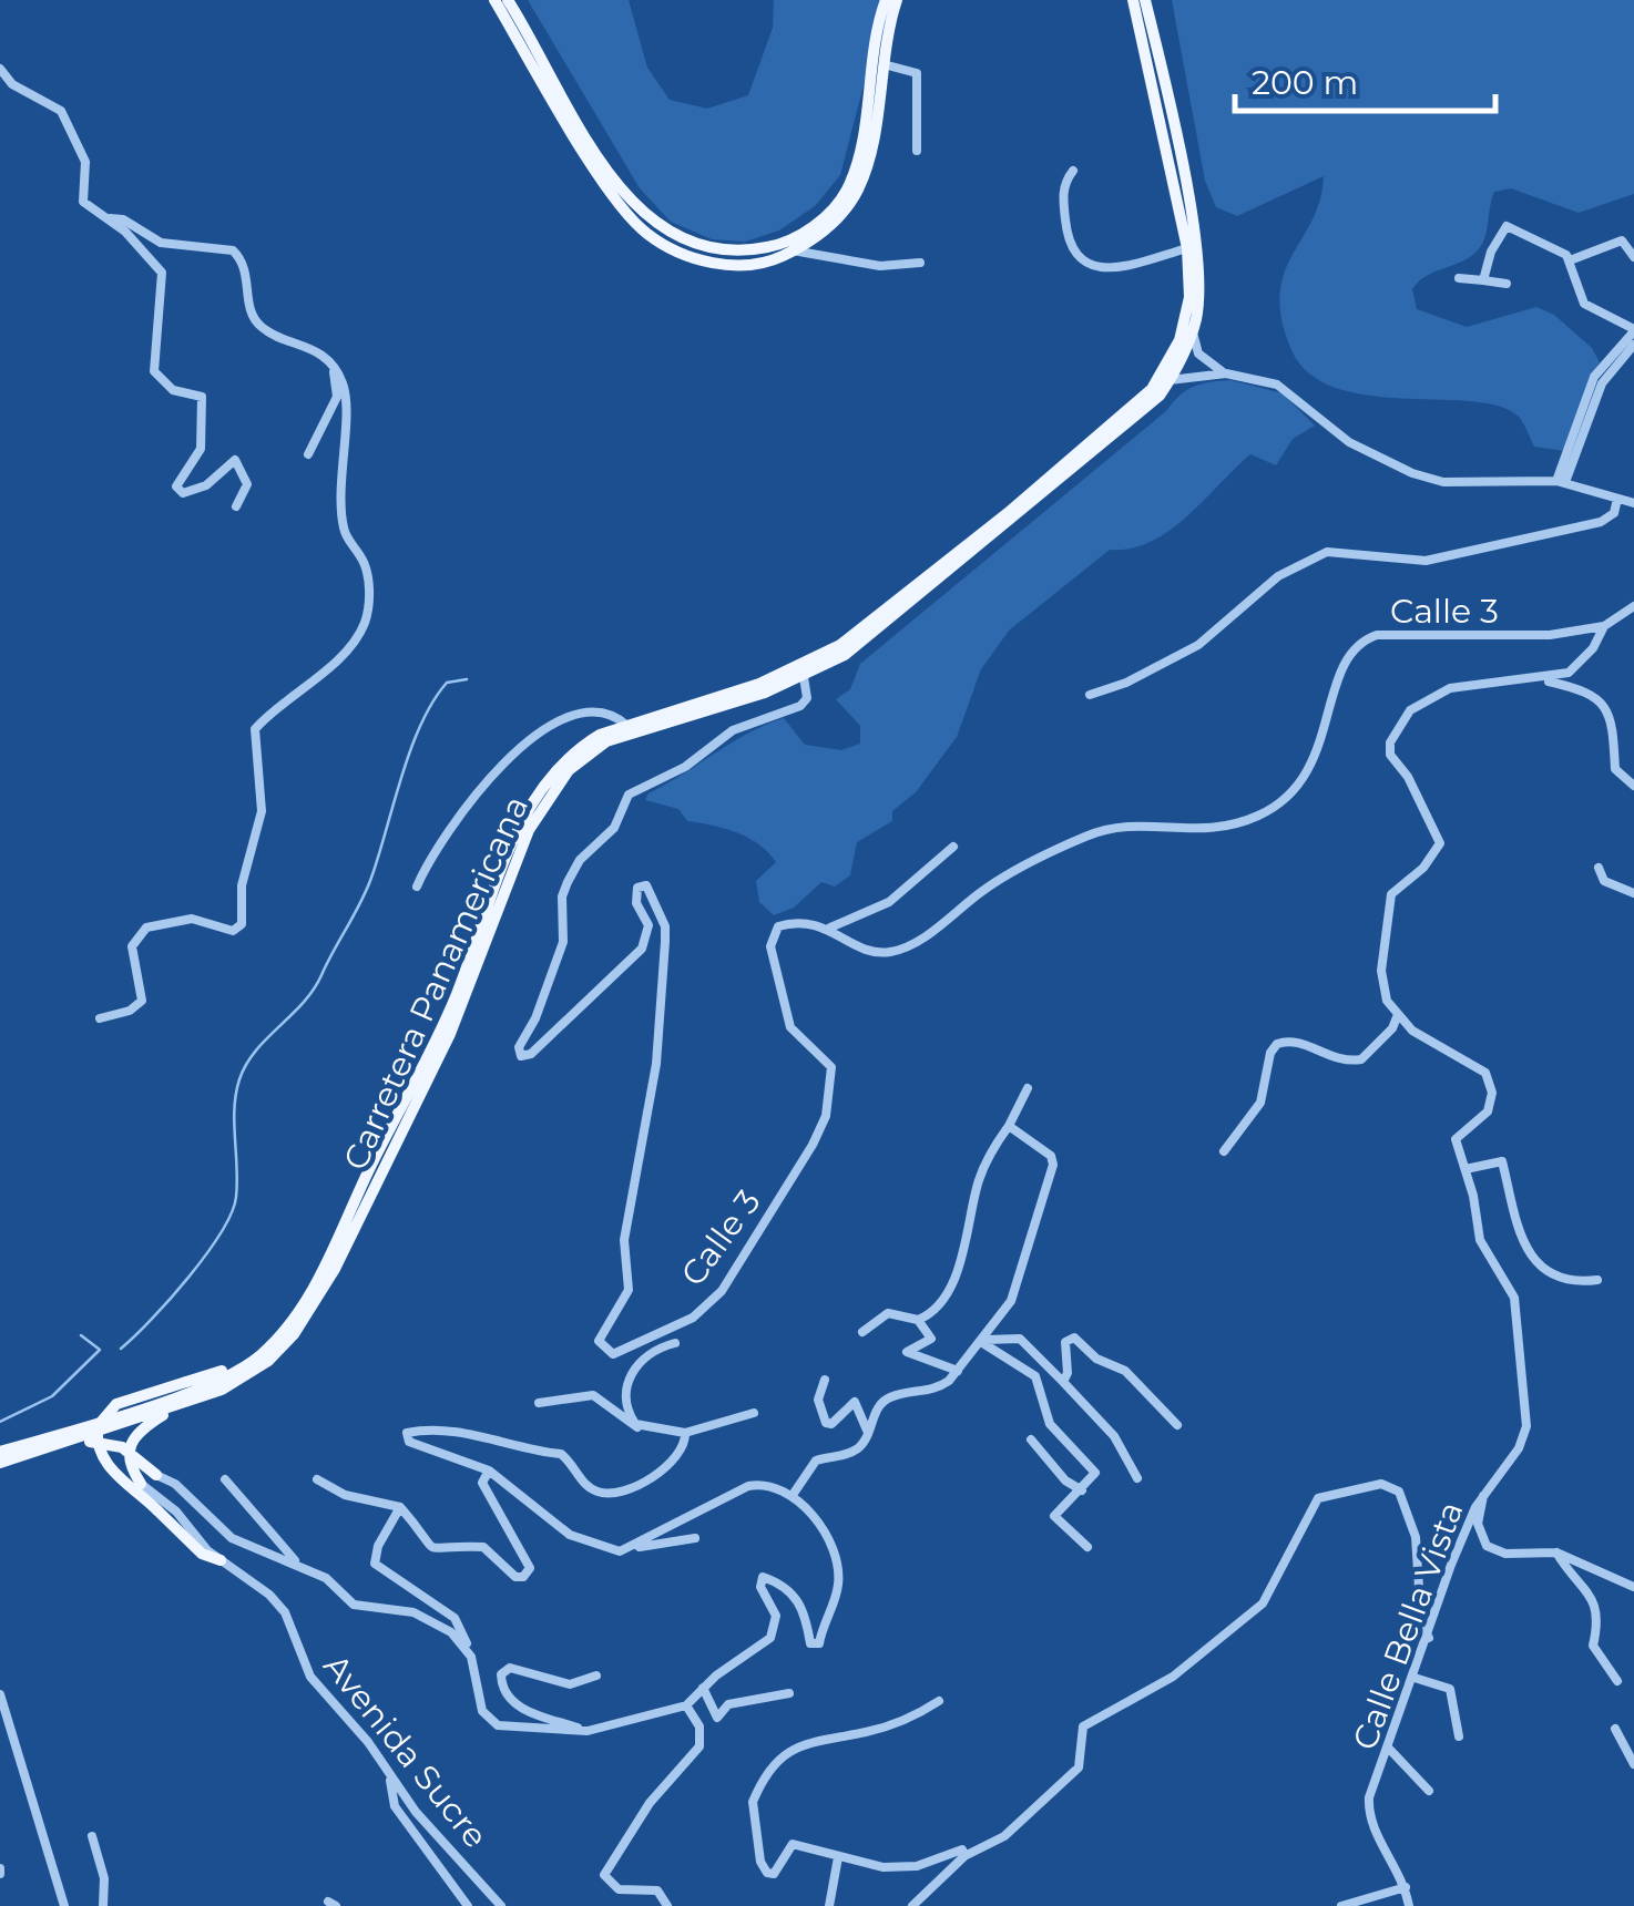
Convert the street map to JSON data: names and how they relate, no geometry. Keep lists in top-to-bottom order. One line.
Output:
{"streets":{"main road":["Carretera Panamericana"],"street":["Calle 3","Calle Bella Vista","Avenida Sucre"]},"crossings":[["Calle 3","Carretera Panamericana"]],"scale_bar":"200 m"}
